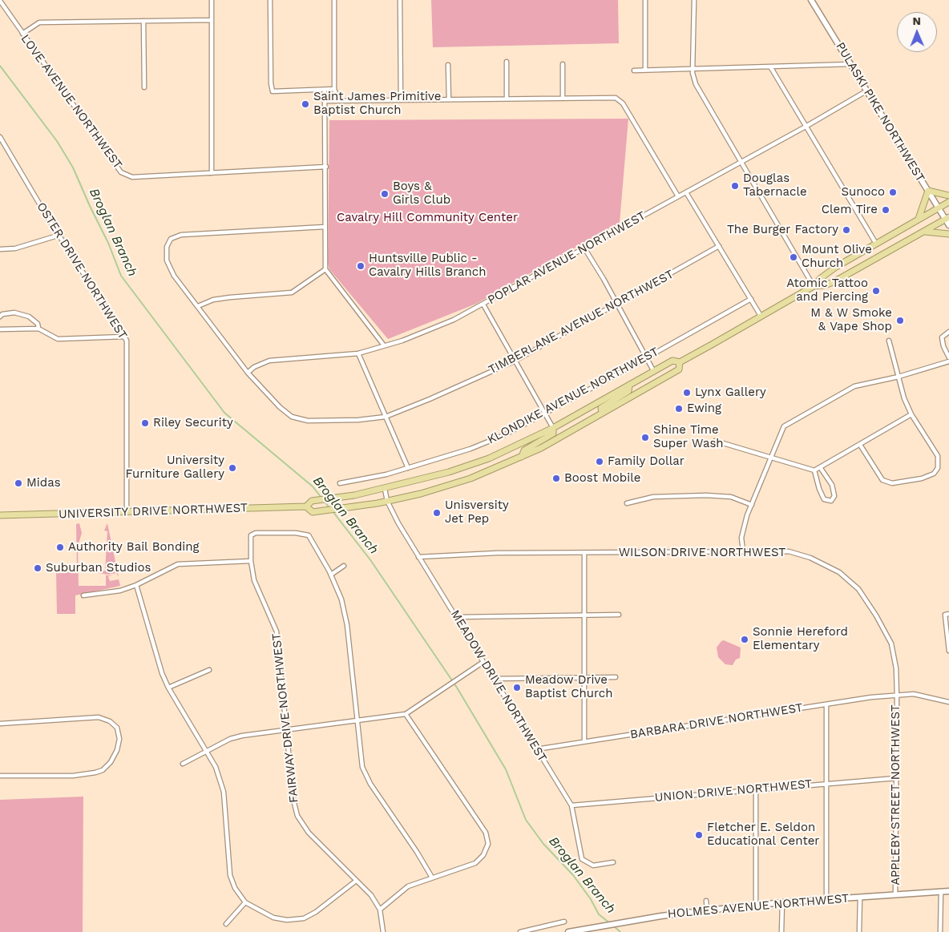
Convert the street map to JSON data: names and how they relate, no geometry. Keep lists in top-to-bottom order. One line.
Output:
{"streets":{"highway":["UNIVERSITY DRIVE NORTHWEST"],"main road":["PULASKI PIKE NORTHWEST","HOLMES AVENUE NORTHWEST"],"street":["LOVE AVENUE NORTHWEST","POPLAR AVENUE NORTHWEST","OSTER DRIVE NORTHWEST","TIMBERLANE AVENUE NORTHWEST","KLONDIKE AVENUE NORTHWEST","WILSON DRIVE NORTHWEST","MEADOW DRIVE NORTHWEST","FAIRWAY DRIVE NORTHWEST","BARBARA DRIVE NORTHWEST","UNION DRIVE NORTHWEST","APPLEBY STREET NORTHWEST"]},"crossings":[["PULASKI PIKE NORTHWEST","POPLAR AVENUE NORTHWEST"],["PULASKI PIKE NORTHWEST","UNIVERSITY DRIVE NORTHWEST"],["POPLAR AVENUE NORTHWEST","TIMBERLANE AVENUE NORTHWEST"],["OSTER DRIVE NORTHWEST","UNIVERSITY DRIVE NORTHWEST"],["UNIVERSITY DRIVE NORTHWEST","MEADOW DRIVE NORTHWEST"],["WILSON DRIVE NORTHWEST","MEADOW DRIVE NORTHWEST"],["WILSON DRIVE NORTHWEST","BARBARA DRIVE NORTHWEST"],["WILSON DRIVE NORTHWEST","APPLEBY STREET NORTHWEST"],["MEADOW DRIVE NORTHWEST","BARBARA DRIVE NORTHWEST"],["MEADOW DRIVE NORTHWEST","UNION DRIVE NORTHWEST"],["BARBARA DRIVE NORTHWEST","APPLEBY STREET NORTHWEST"],["UNION DRIVE NORTHWEST","APPLEBY STREET NORTHWEST"],["APPLEBY STREET NORTHWEST","HOLMES AVENUE NORTHWEST"]],"water":["Broglan Branch"],"parks":["Cavalry Hill Community Center"],"places":["Saint James Primitive Baptist Church","Douglas Tabernacle","Sunoco","Boys & Girls Club","Clem Tire","The Burger Factory","Mount Olive Church","Huntsville Public - Cavalry Hills Branch","Atomic Tattoo and Piercing","M & W Smoke & Vape Shop","Lynx Gallery","Ewing","Riley Security","Shine Time Super Wash","Family Dollar","University Furniture Gallery","Boost Mobile","Midas","Unisversity Jet Pep","Authority Bail Bonding","Suburban Studios","Sonnie Hereford Elementary","Meadow Drive Baptist Church","Fletcher E. Seldon Educational Center"],"north":"top"}
